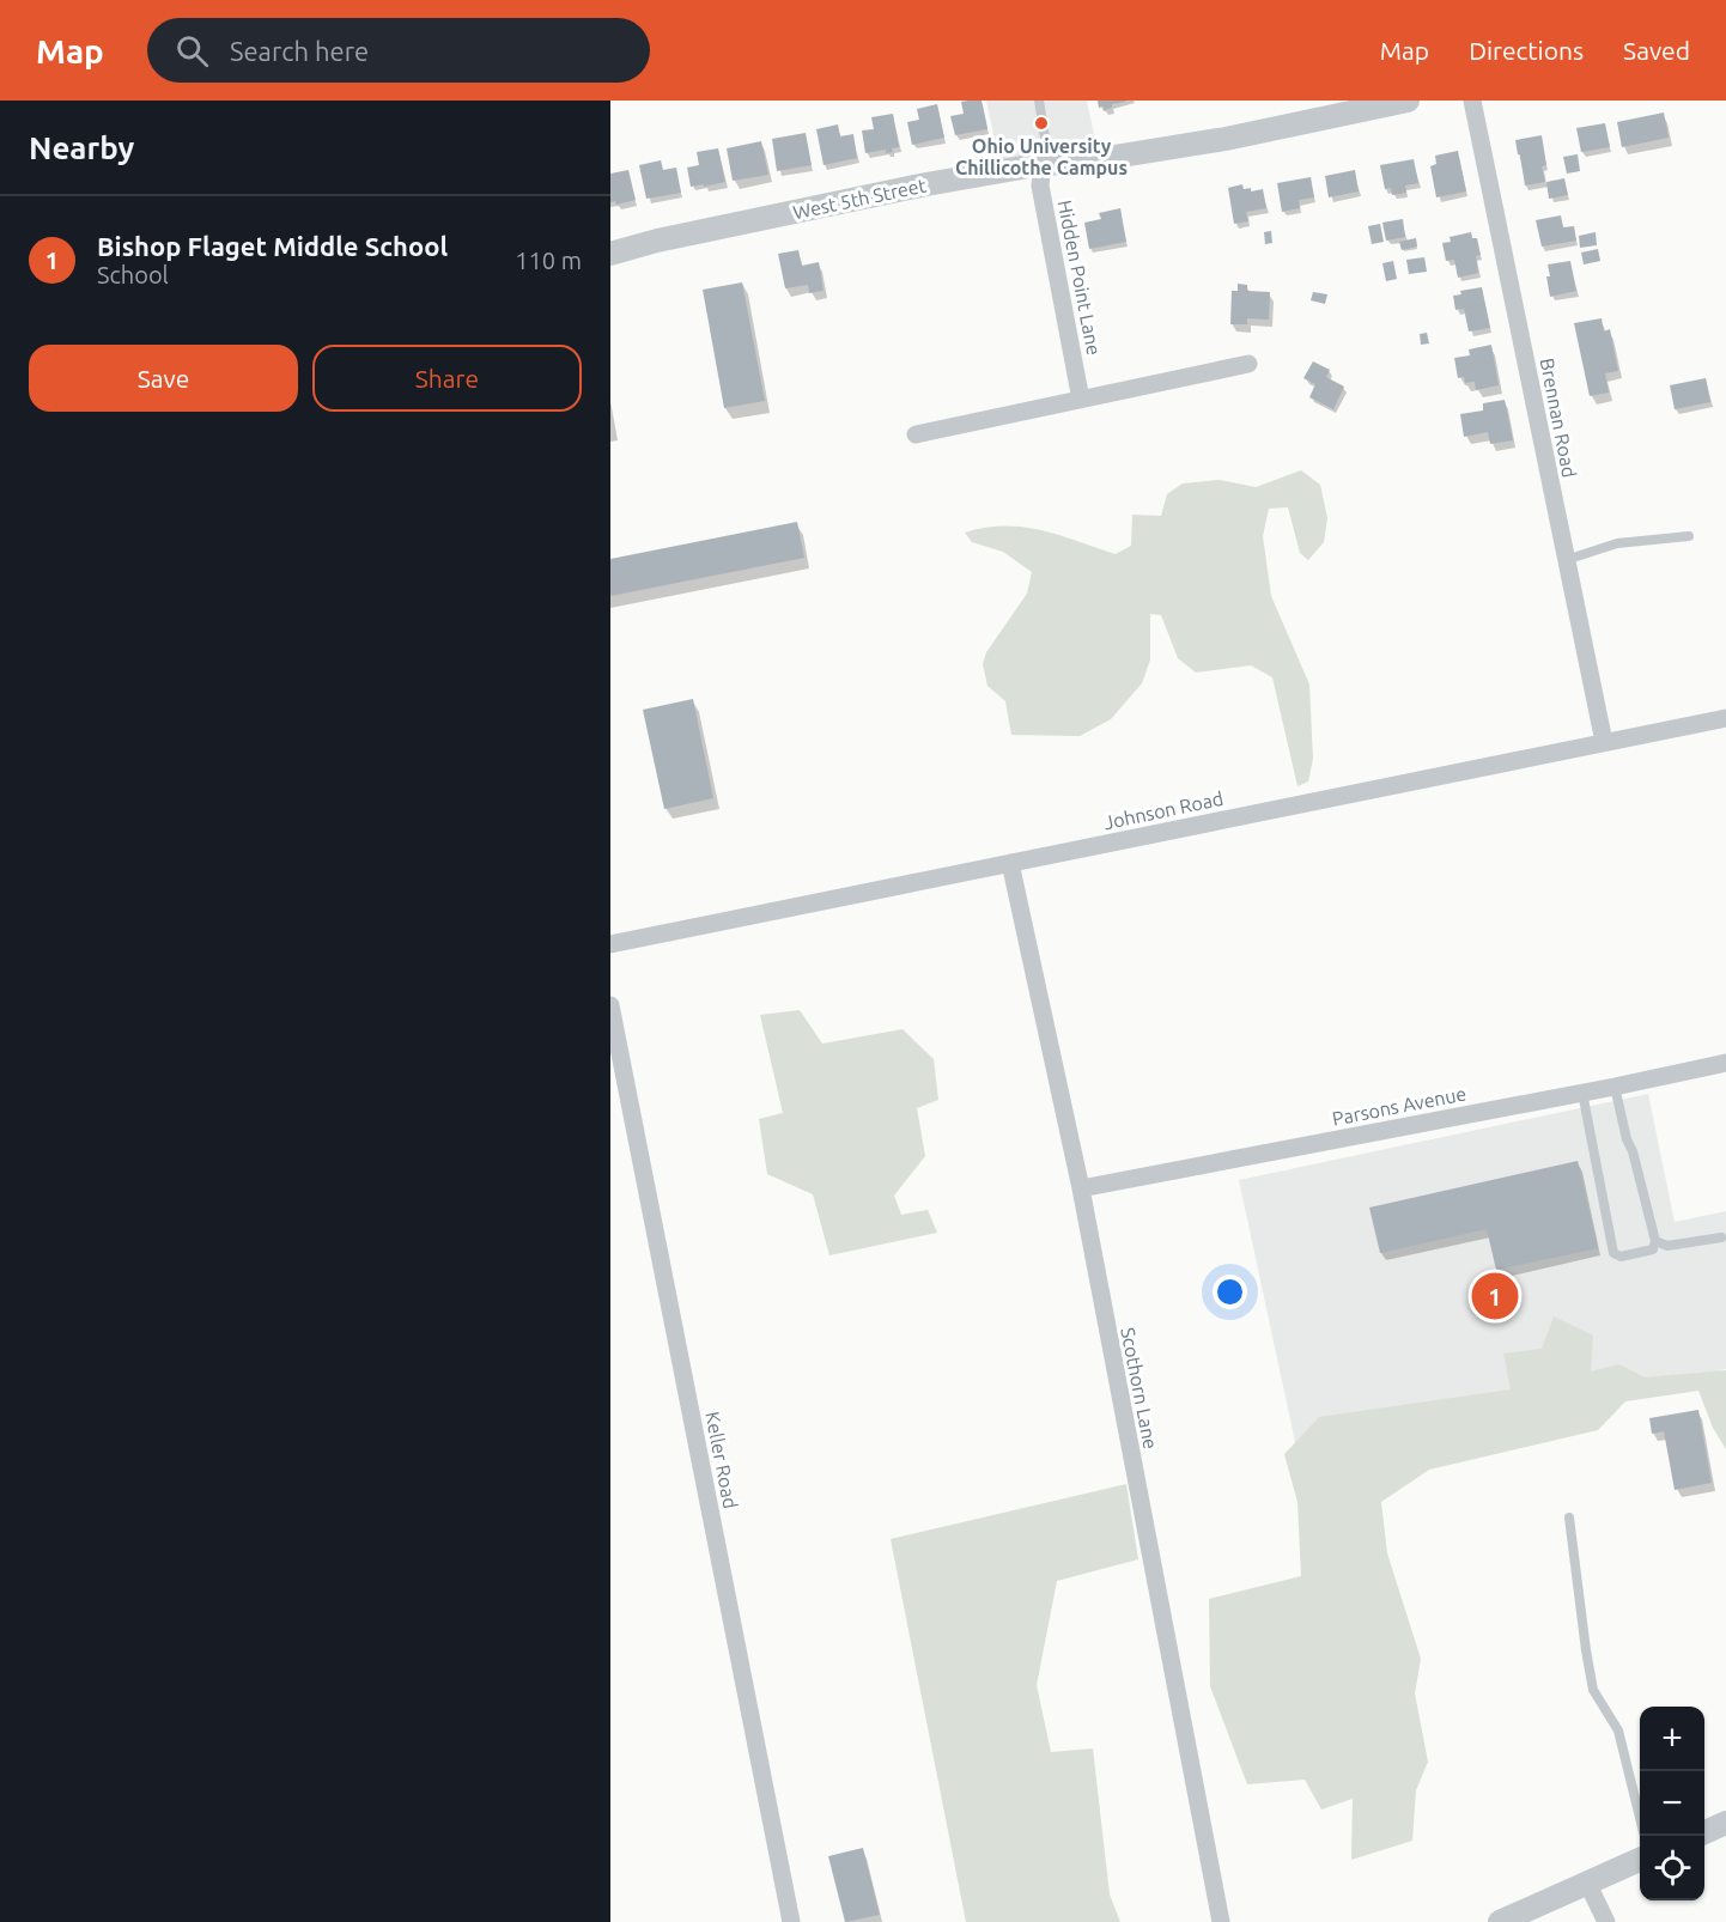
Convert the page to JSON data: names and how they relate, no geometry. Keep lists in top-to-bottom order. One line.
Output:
{"streets":{"street":["West 5th Street","Hidden Point Lane","Brennan Road","Johnson Road","Parsons Avenue","Scothorn Lane","Keller Road"]},"crossings":[["West 5th Street","Hidden Point Lane"],["Brennan Road","Johnson Road"],["Johnson Road","Scothorn Lane"],["Parsons Avenue","Scothorn Lane"]],"places":["Ohio University Chillicothe Campus"],"page":{"header":"Map","search":"Search here","nav":["Map","Directions","Saved"],"heading":"Nearby","list":[{"mark":"1","name":"Bishop Flaget Middle School","note":"School","value":"110 m"}],"buttons":["Save","Share"],"pins":"1","map_buttons":["+","−"]}}
